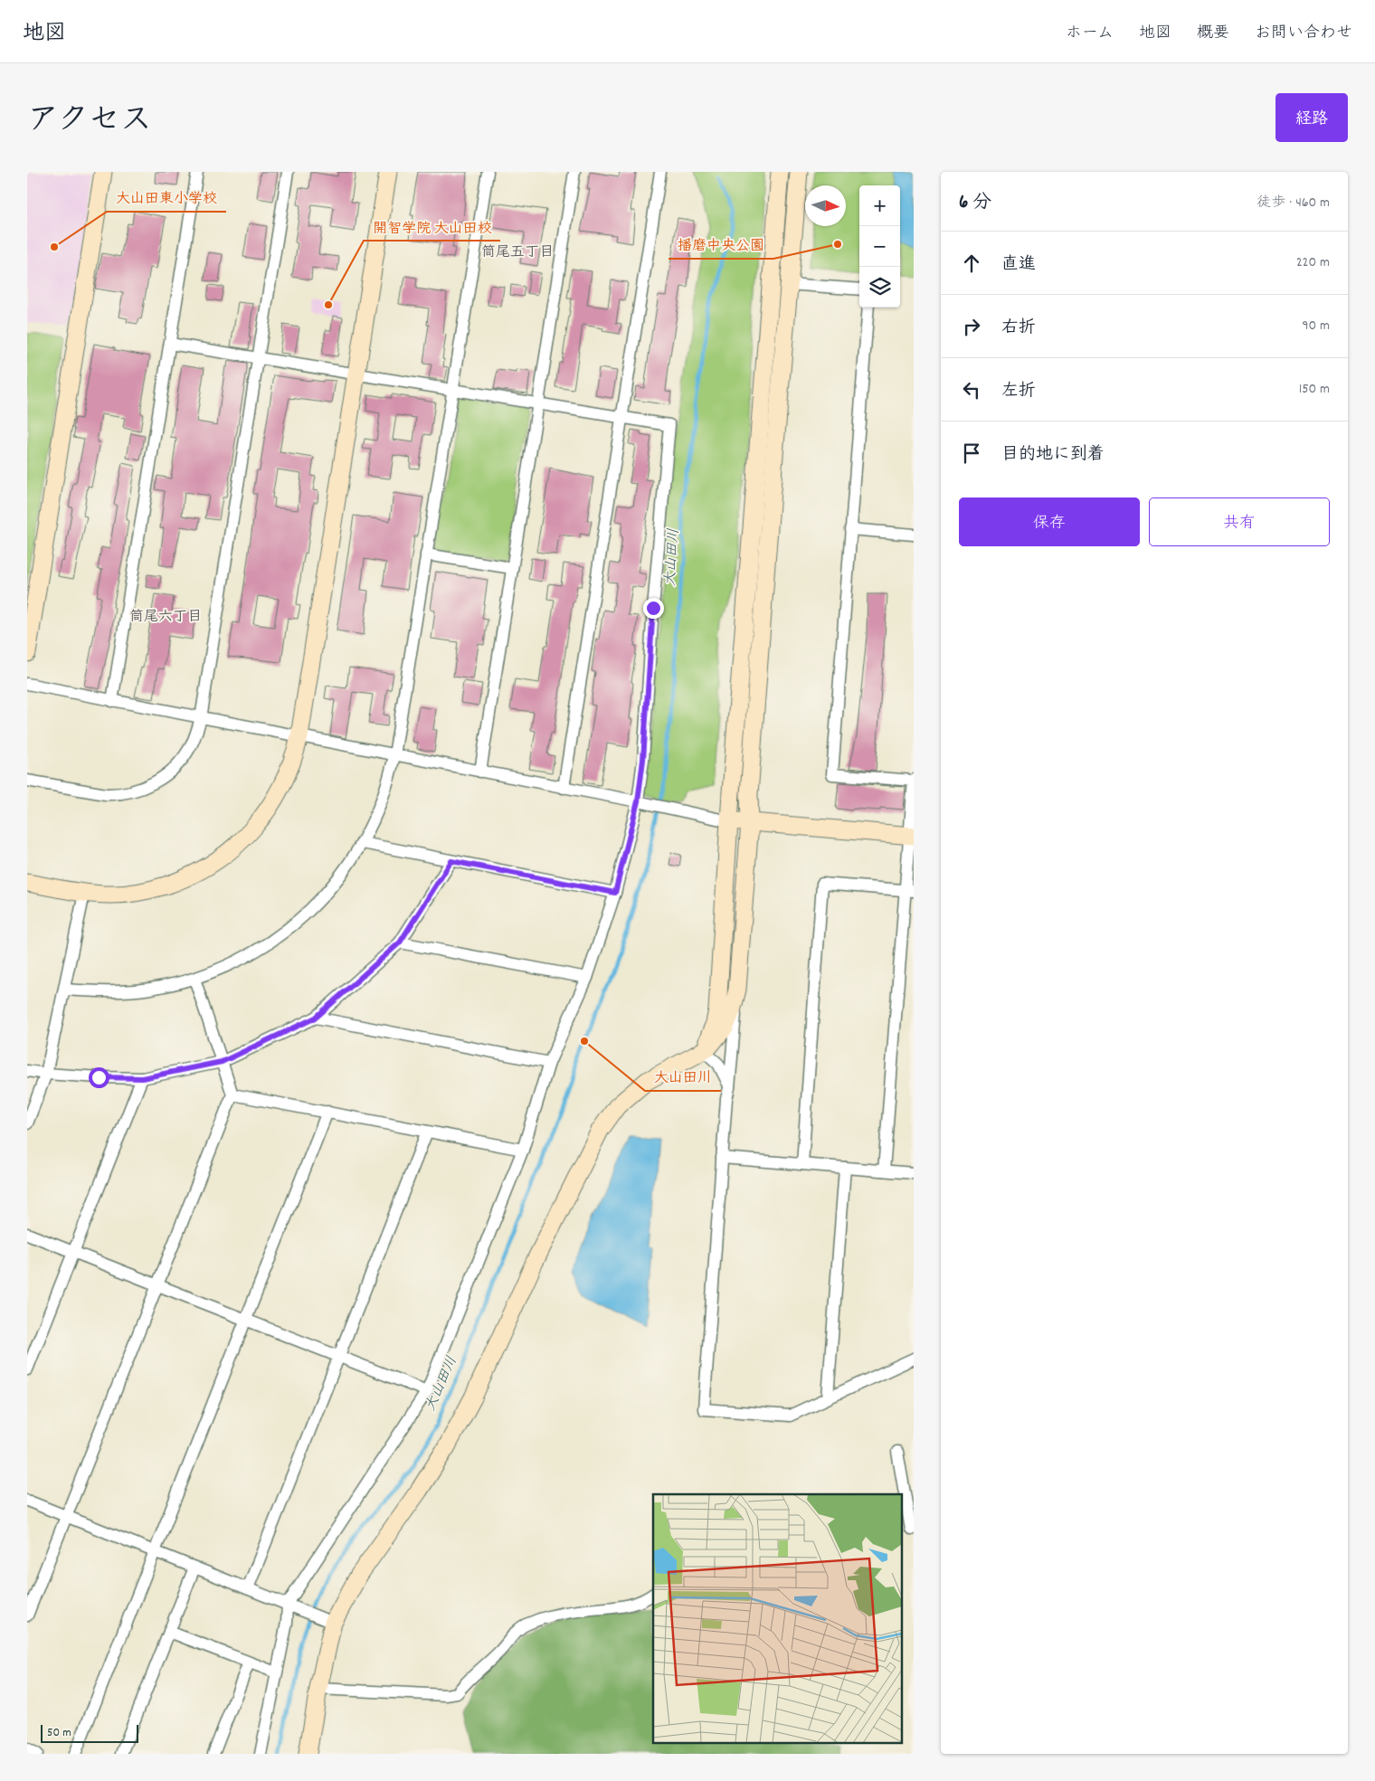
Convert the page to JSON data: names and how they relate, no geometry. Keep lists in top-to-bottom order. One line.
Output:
{"districts":["筒尾五丁目","筒尾六丁目"],"water":["大山田川"],"places":["播磨中央公園","大山田東小学校","開智学院 大山田校","大山田川"],"scale_bar":"50 m","north":"right","page":{"header":"地図","nav":["ホーム","地図","概要","お問い合わせ"],"title":"アクセス","buttons":["経路",["保存","共有"]],"heading":["6 分","徒歩 · 460 m"],"map_buttons":["+","−"],"list":[["直進","220 m"],["右折","90 m"],["左折","150 m"],"目的地に到着"],"scale":"50 m"}}
